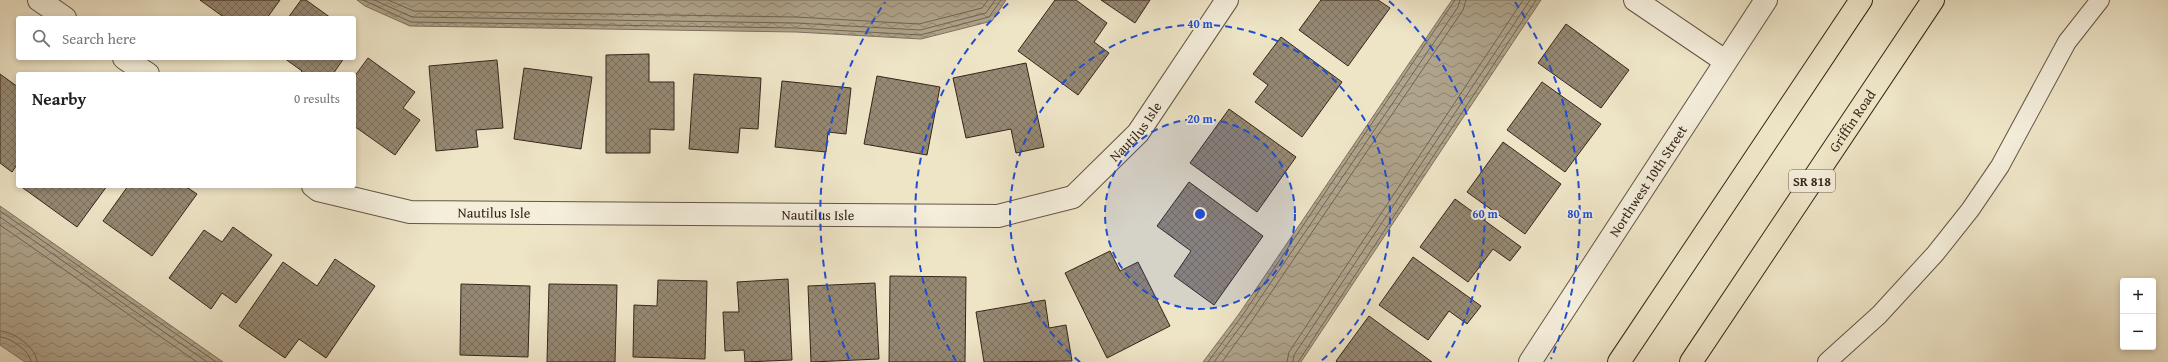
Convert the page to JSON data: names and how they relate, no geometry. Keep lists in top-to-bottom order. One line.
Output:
{"streets":{"main road":["Griffin Road","SR 818"],"street":["Nautilus Isle","Northwest 10th Street"]},"page":{"search":"Search here","heading":["Nearby","0 results"],"map_buttons":["+","−"]},"rings":["40 m","20 m","60 m","80 m"]}
